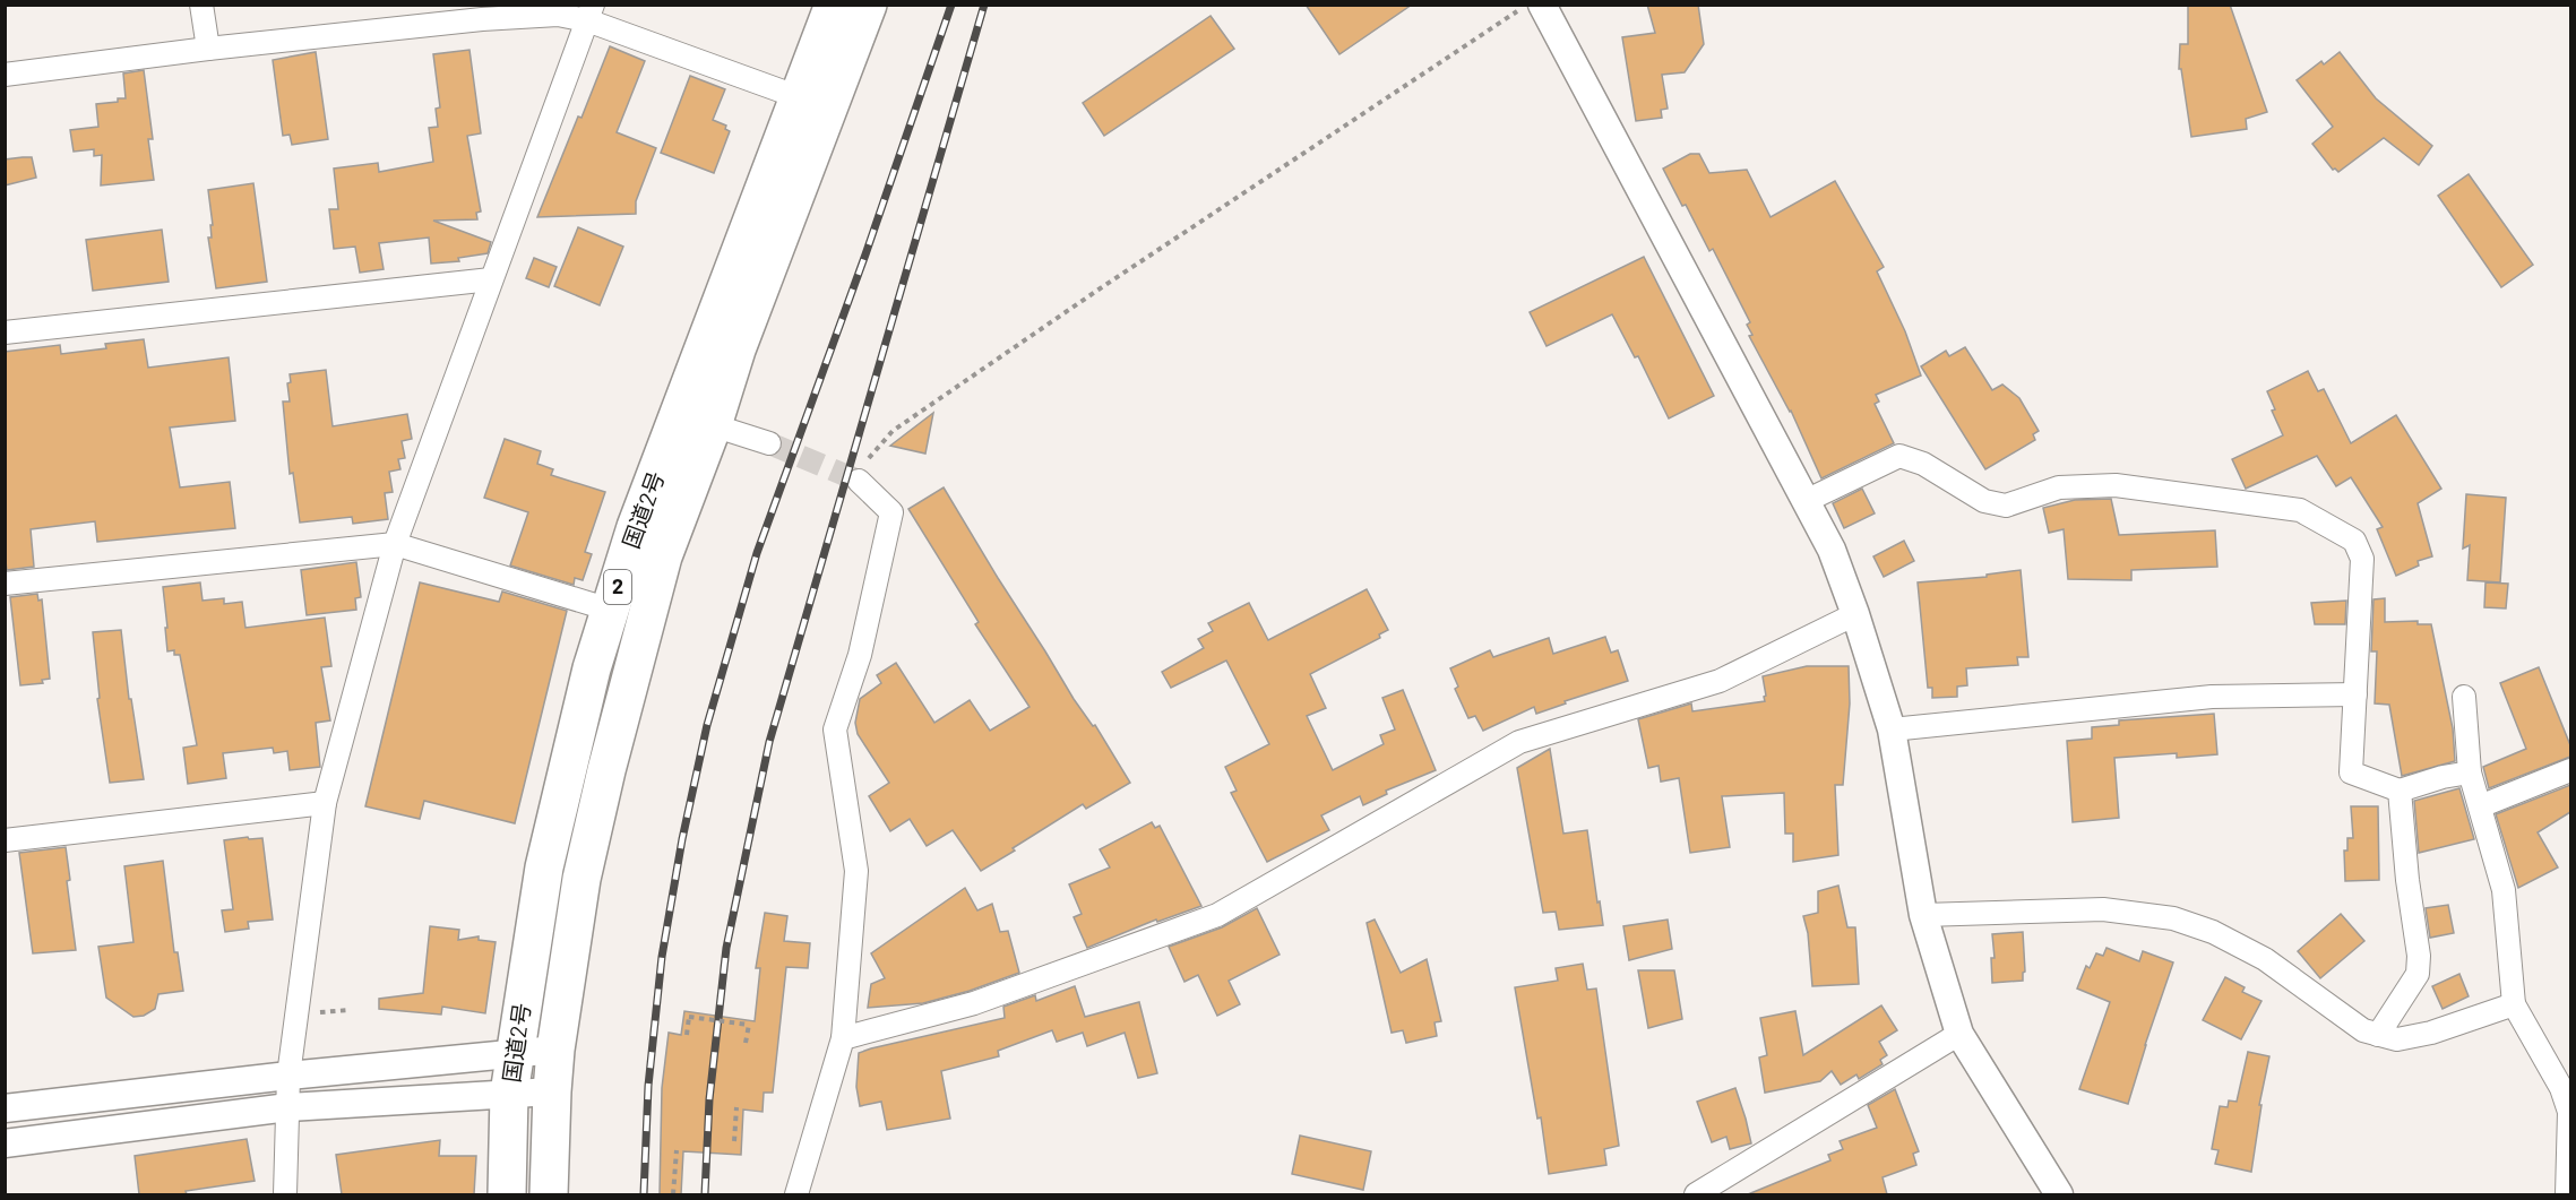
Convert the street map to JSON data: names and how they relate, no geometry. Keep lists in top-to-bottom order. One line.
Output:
{"streets":{"highway":["国道2号","2"]}}
